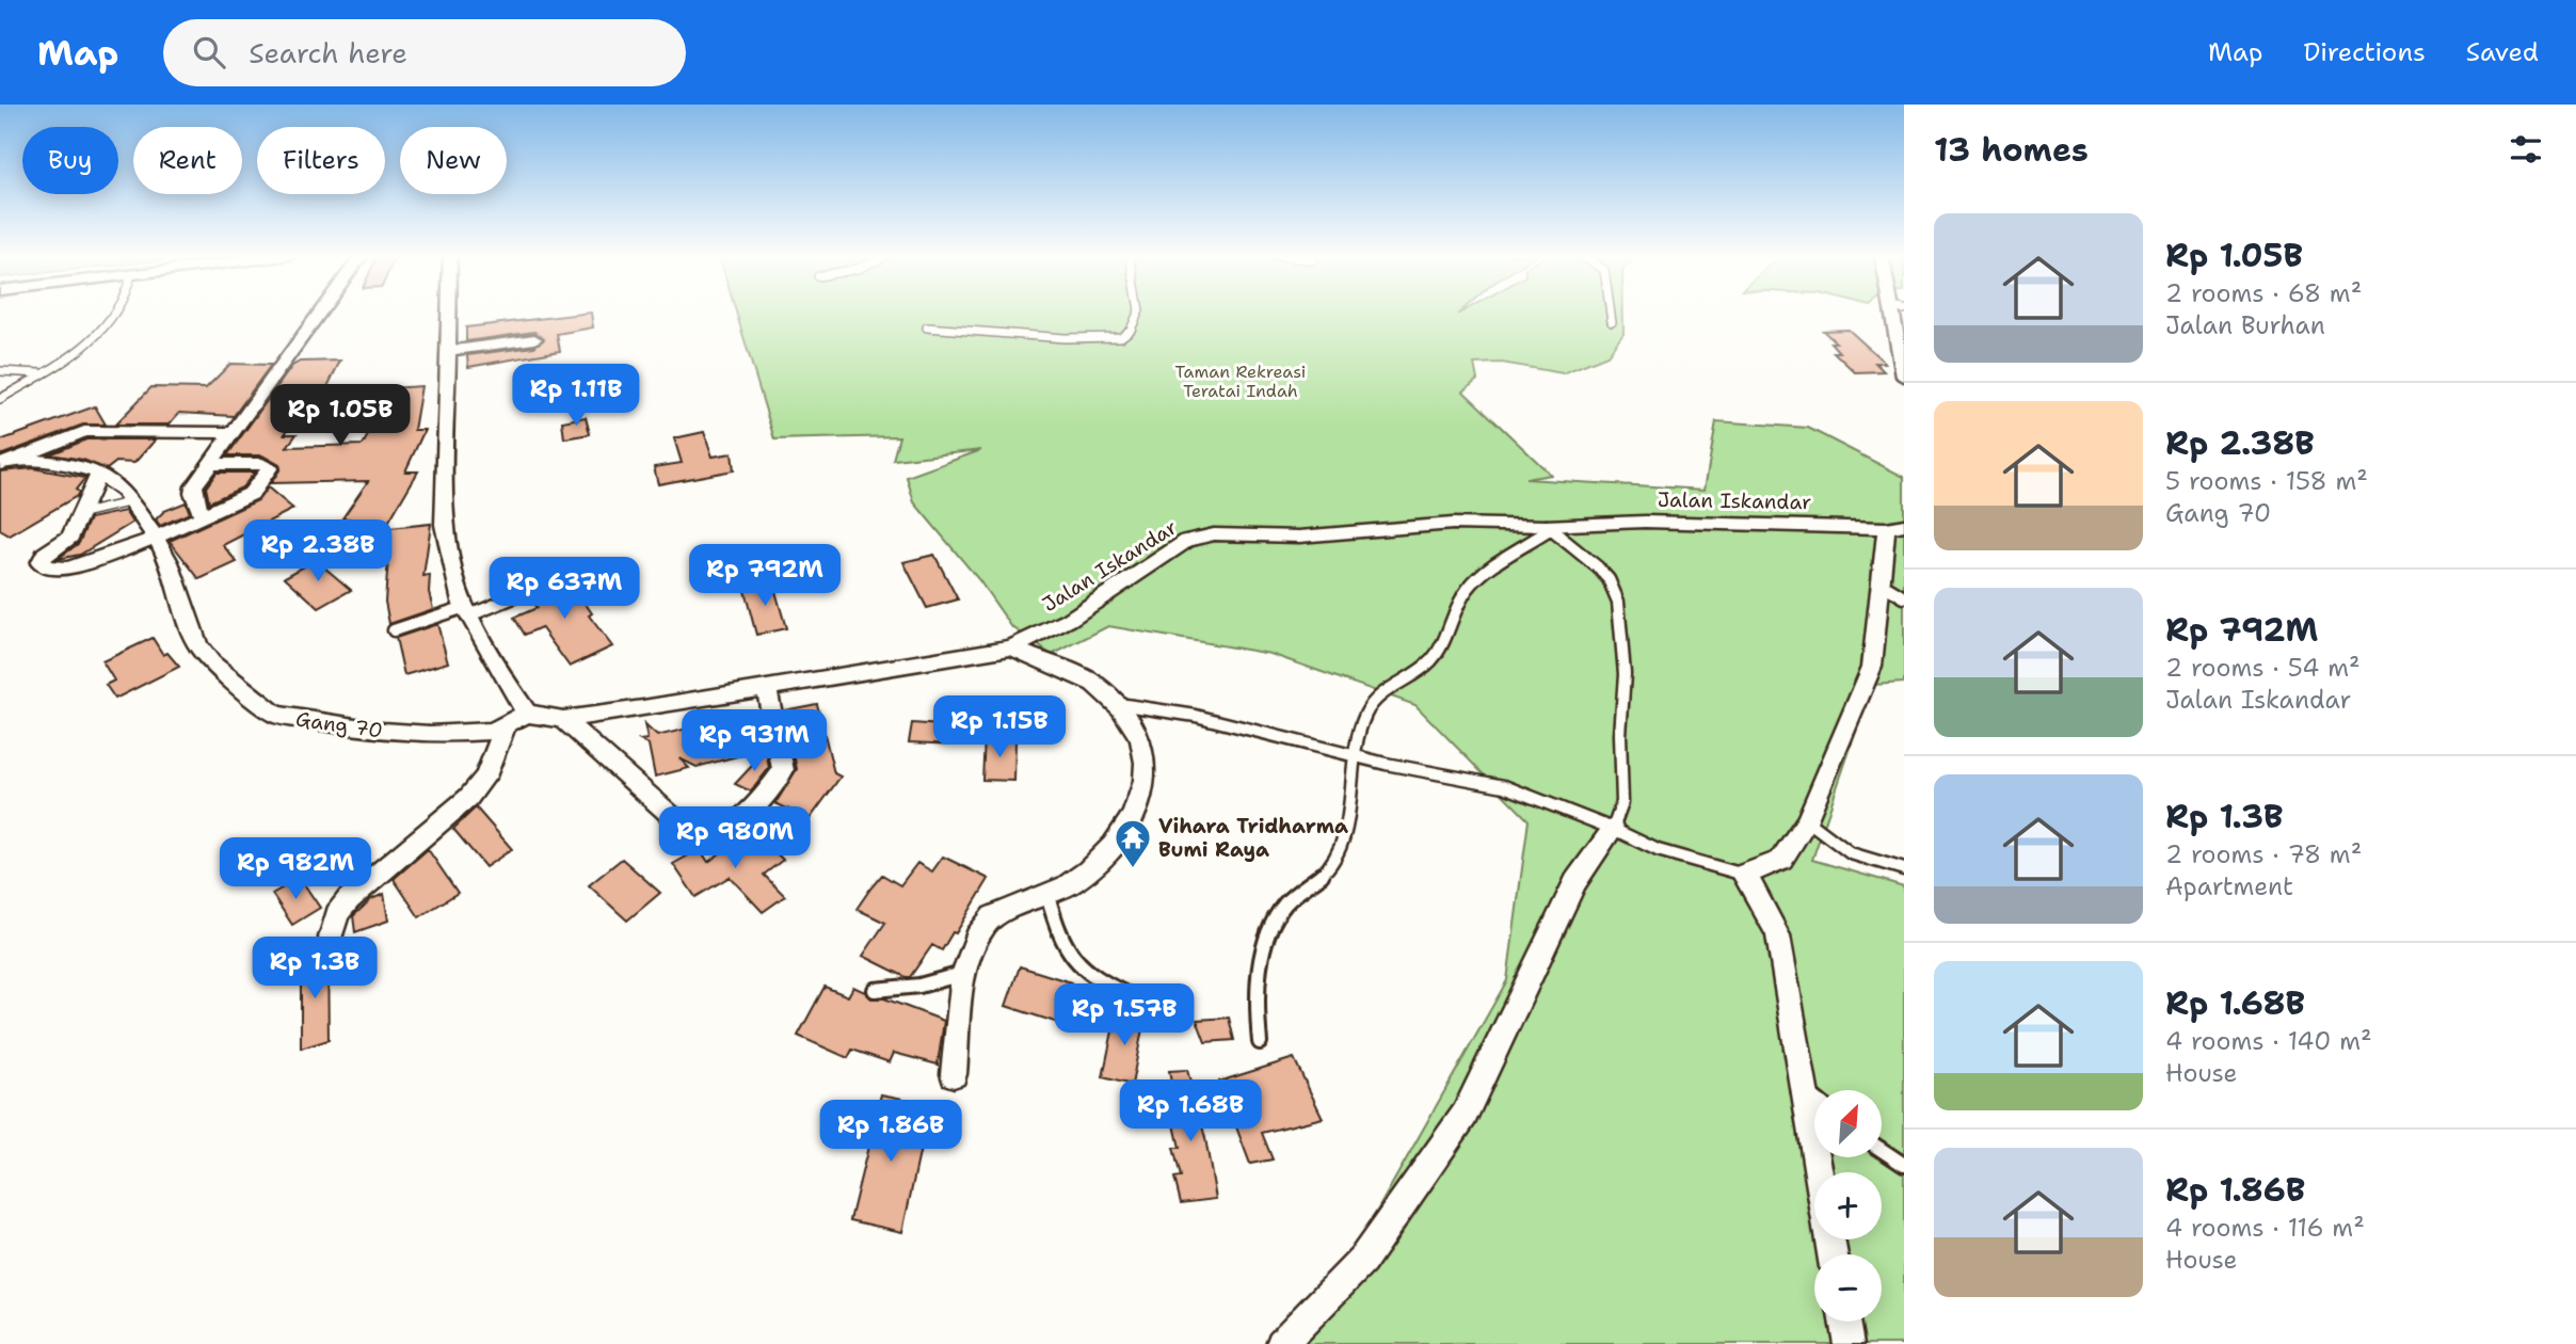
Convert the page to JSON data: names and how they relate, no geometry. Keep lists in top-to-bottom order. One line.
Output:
{"streets":{"street":["Jalan Iskandar","Gang 70"]},"crossings":[["Jalan Iskandar","Gang 70"]],"parks":["Taman Rekreasi Teratai Indah"],"places":{"temple":["Vihara Tridharma Bumi Raya"]},"north":"top right","page":{"header":"Map","search":"Search here","nav":["Map","Directions","Saved"],"heading":"13 homes","chip":["Buy","Rent","Filters","New"],"list":[{"name":"Rp 1.05B","note":"2 rooms · 68 m² · Jalan Burhan"},{"name":"Rp 2.38B","note":"5 rooms · 158 m² · Gang 70"},{"name":"Rp 792M","note":"2 rooms · 54 m² · Jalan Iskandar"},{"name":"Rp 1.3B","note":"2 rooms · 78 m² · Apartment"},{"name":"Rp 1.68B","note":"4 rooms · 140 m² · House"},{"name":"Rp 1.86B","note":"4 rooms · 116 m² · House"}],"price":["Rp 1.11B","Rp 1.05B","Rp 2.38B","Rp 792M","Rp 637M","Rp 1.15B","Rp 931M","Rp 980M","Rp 982M","Rp 1.3B","Rp 1.57B","Rp 1.68B","Rp 1.86B"],"map_buttons":["+","−"]}}
